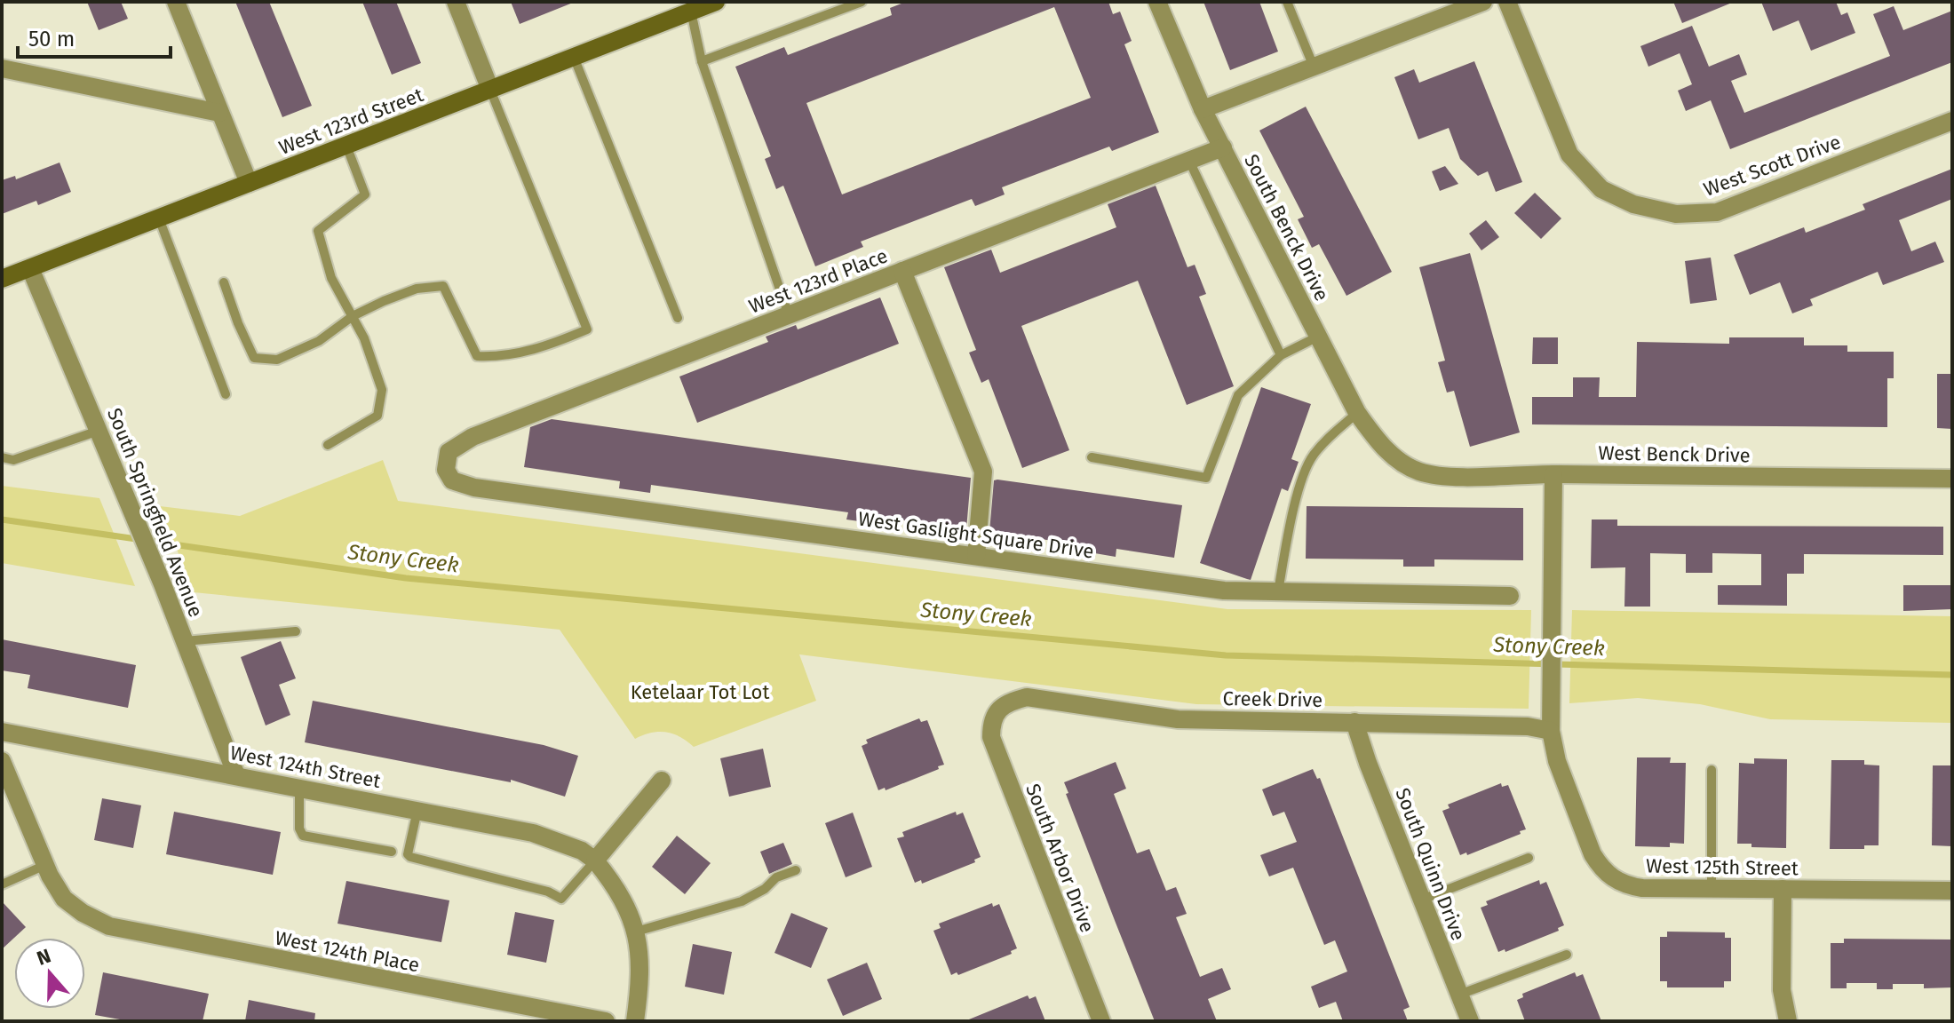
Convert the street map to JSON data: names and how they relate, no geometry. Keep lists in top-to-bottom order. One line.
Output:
{"streets":{"street":["West 123rd Street","West Scott Drive","South Benck Drive","West 123rd Place","West Benck Drive","South Springfield Avenue","West Gaslight Square Drive","Creek Drive","West 124th Street","South Arbor Drive","South Quinn Drive","West 125th Street","West 124th Place"]},"crossings":[["West 123rd Street","South Springfield Avenue"],["South Benck Drive","West 123rd Place"],["South Benck Drive","West Benck Drive"],["West 123rd Place","West Gaslight Square Drive"],["West Benck Drive","West 125th Street"],["South Springfield Avenue","West 124th Street"],["Creek Drive","South Arbor Drive"],["Creek Drive","South Quinn Drive"],["Creek Drive","West 125th Street"]],"water":["Stony Creek"],"parks":["Ketelaar Tot Lot"],"scale_bar":"50 m","north":"top"}
